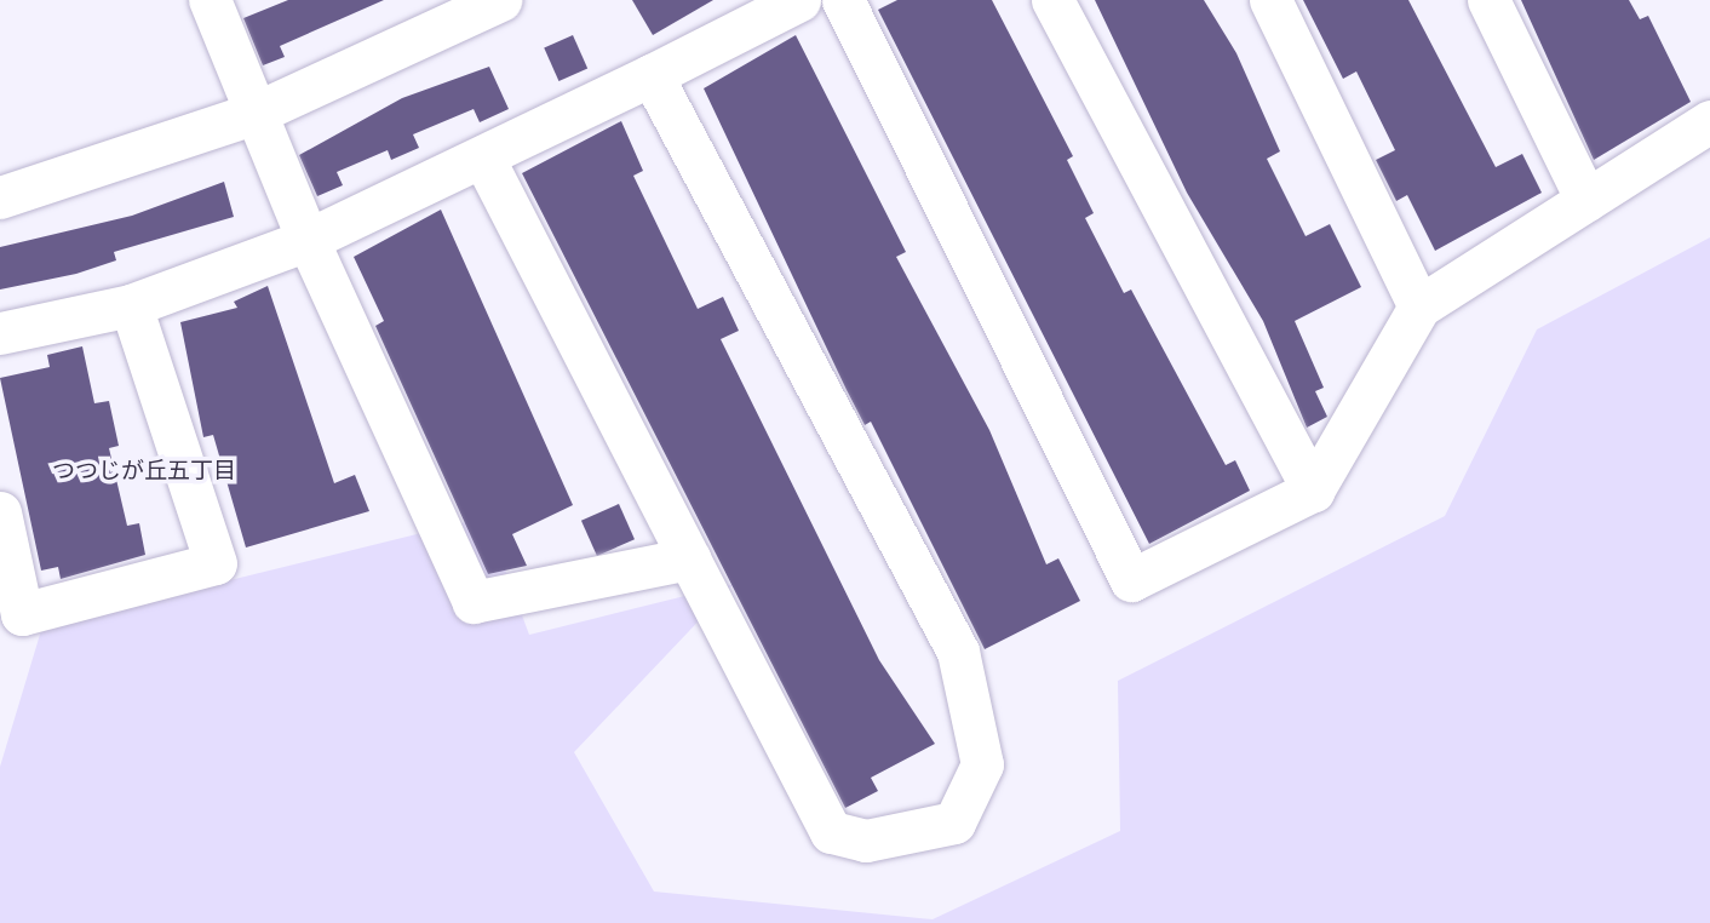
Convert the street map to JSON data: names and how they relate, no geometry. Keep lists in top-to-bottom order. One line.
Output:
{"districts":["つつじが丘五丁目"]}
